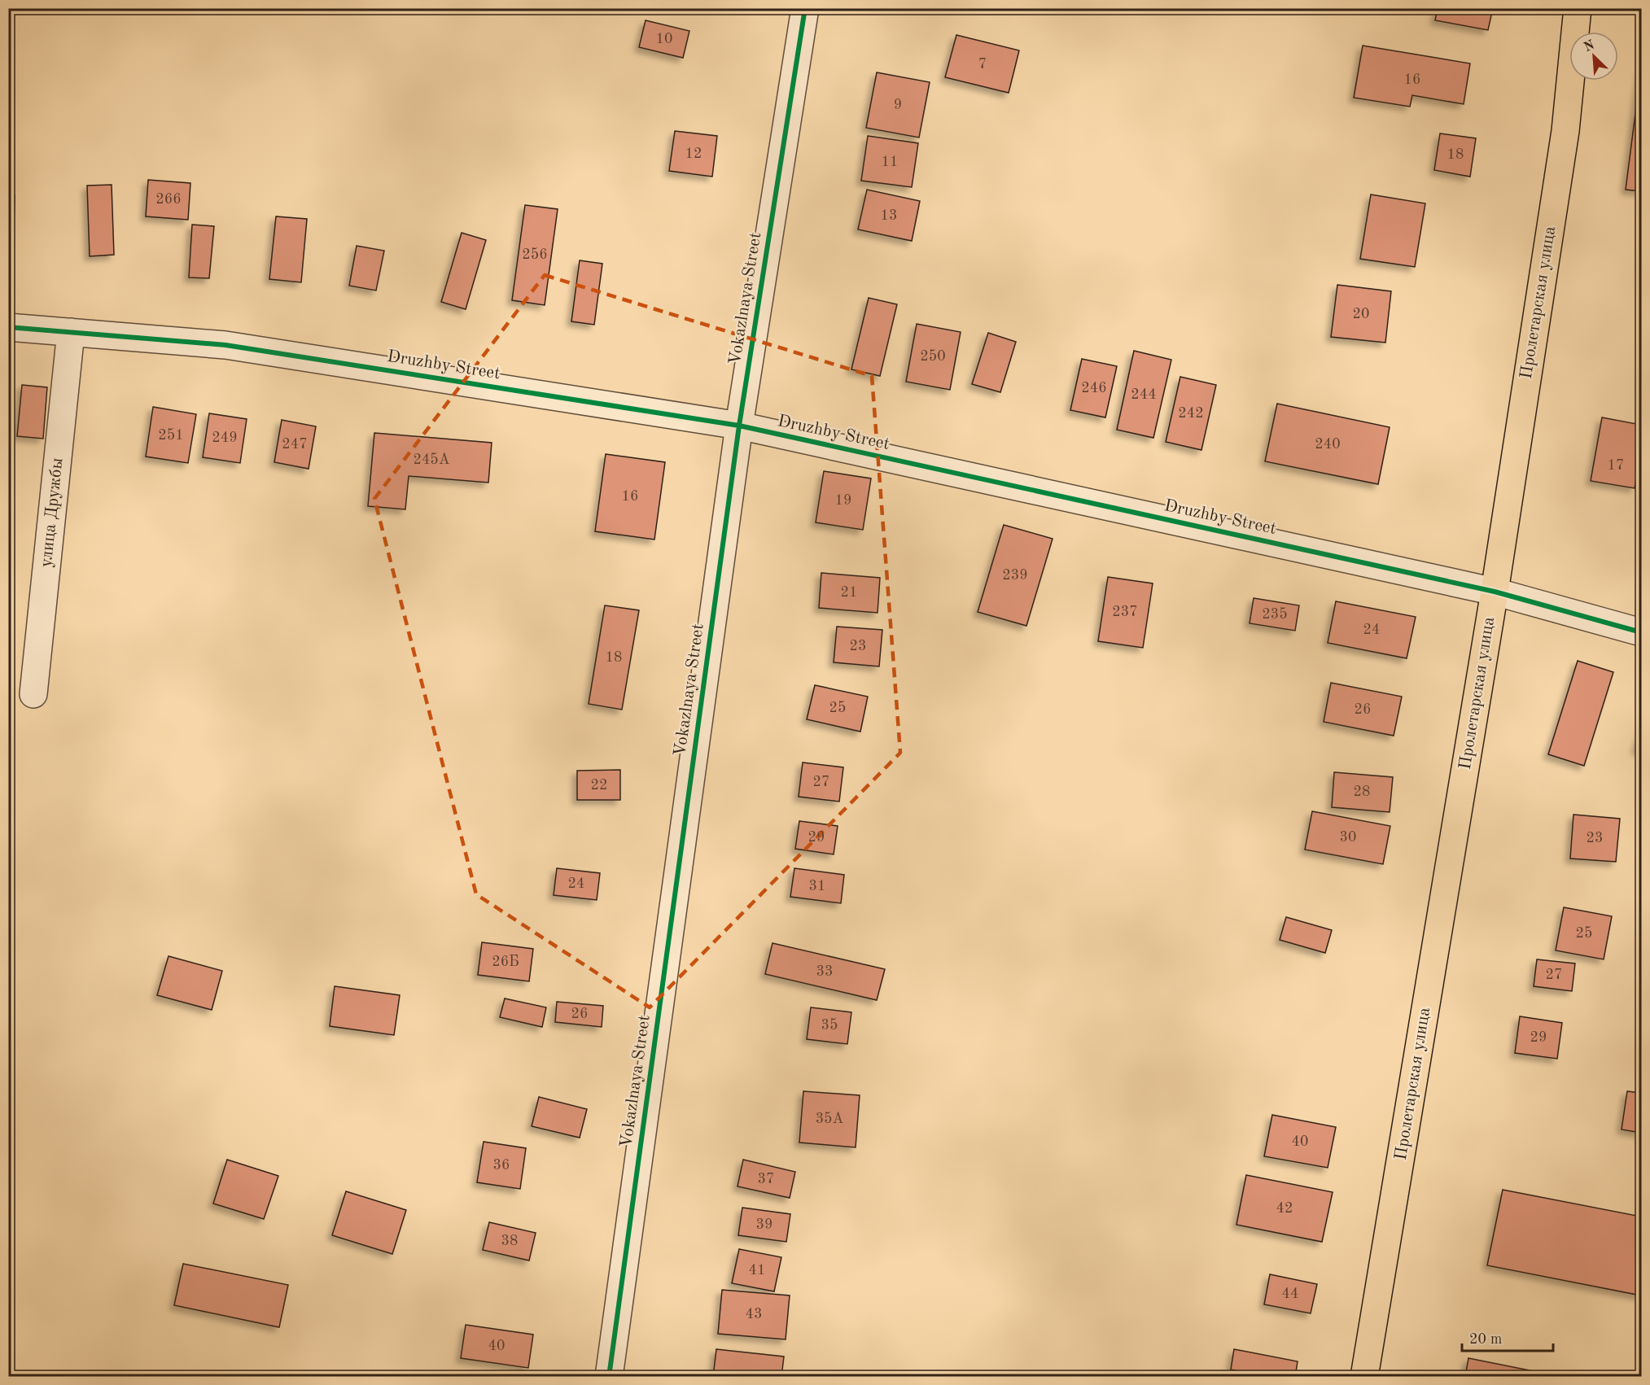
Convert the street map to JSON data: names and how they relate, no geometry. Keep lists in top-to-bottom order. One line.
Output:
{"streets":{"main road":["Пролетарская улица"],"street":["Vokazlnaya Street","Druzhby Street","улица Дружбы"]},"crossings":[["Vokazlnaya Street","Druzhby Street"],["Пролетарская улица","Druzhby Street"],["Druzhby Street","улица Дружбы"]],"house_numbers":["10","7","16","9","12","18","11","266","13","256","20","250","246","244","242","251","249","247","240","245А","17","16","19","239","21","237","235","24","23","18","25","26","27","22","28","29","30","23","24","31","25","26Б","33","27","26","35","29","35А","40","36","37","42","39","38","41","44","43","40"],"scale_bar":"20 m","north":"top left"}
